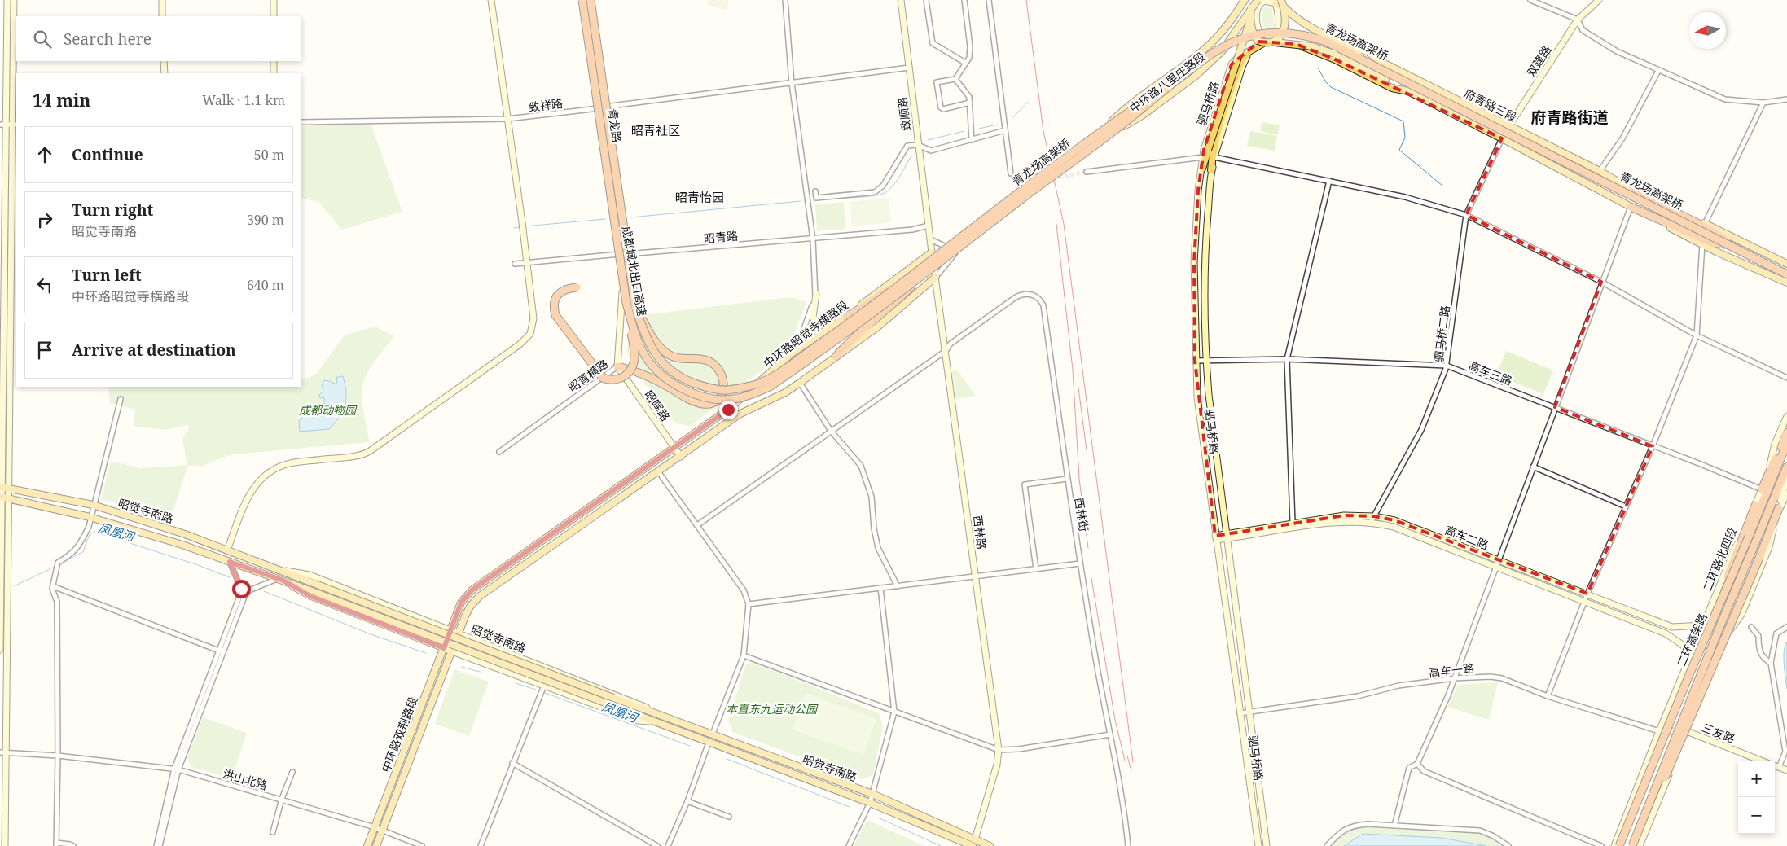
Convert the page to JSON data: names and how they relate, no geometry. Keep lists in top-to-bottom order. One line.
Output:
{"streets":{"highway":["青龙场高架桥","成都城北出口高速","二环高架路"],"main road":["中环路八里庄路段","府青路三段","中环路昭觉寺横路段","昭觉寺南路","中环路双荆路段"],"street":["双建路","驷马桥路","致祥路","致顺路","青龙路","昭青路","驷马桥二路","高车三路","昭青横路","昭晖路","西林街","西林路","高车二路","二环路北四段","高车一路","三友路","洪山北路"]},"crossings":[["青龙场高架桥","中环路八里庄路段"],["青龙场高架桥","成都城北出口高速"],["双建路","府青路三段"],["双建路","驷马桥二路"],["驷马桥路","高车三路"],["驷马桥路","高车二路"],["驷马桥路","高车一路"],["致祥路","致顺路"],["致祥路","青龙路"],["致顺路","昭青路"],["致顺路","西林路"],["青龙路","昭青路"],["青龙路","昭青横路"],["昭青路","昭青横路"],["昭青路","西林路"],["中环路昭觉寺横路段","昭晖路"],["中环路昭觉寺横路段","昭觉寺南路"],["中环路昭觉寺横路段","西林路"],["中环路昭觉寺横路段","中环路双荆路段"],["驷马桥二路","高车三路"],["驷马桥二路","高车二路"],["高车三路","二环路北四段"],["昭青横路","昭晖路"],["昭觉寺南路","西林路"],["昭觉寺南路","中环路双荆路段"],["西林街","西林路"],["高车二路","二环路北四段"],["二环路北四段","高车一路"],["二环路北四段","三友路"],["高车一路","三友路"],["中环路双荆路段","洪山北路"]],"districts":["府青路街道","昭青社区","昭青怡园"],"water":["凤凰河"],"parks":["成都动物园","本直东九运动公园"],"north":"left","page":{"search":"Search here","heading":["14 min","Walk · 1.1 km"],"list":[["Continue","50 m"],["Turn right","昭觉寺南路","390 m"],["Turn left","中环路昭觉寺横路段","640 m"],"Arrive at destination"],"map_buttons":["+","−"]}}
